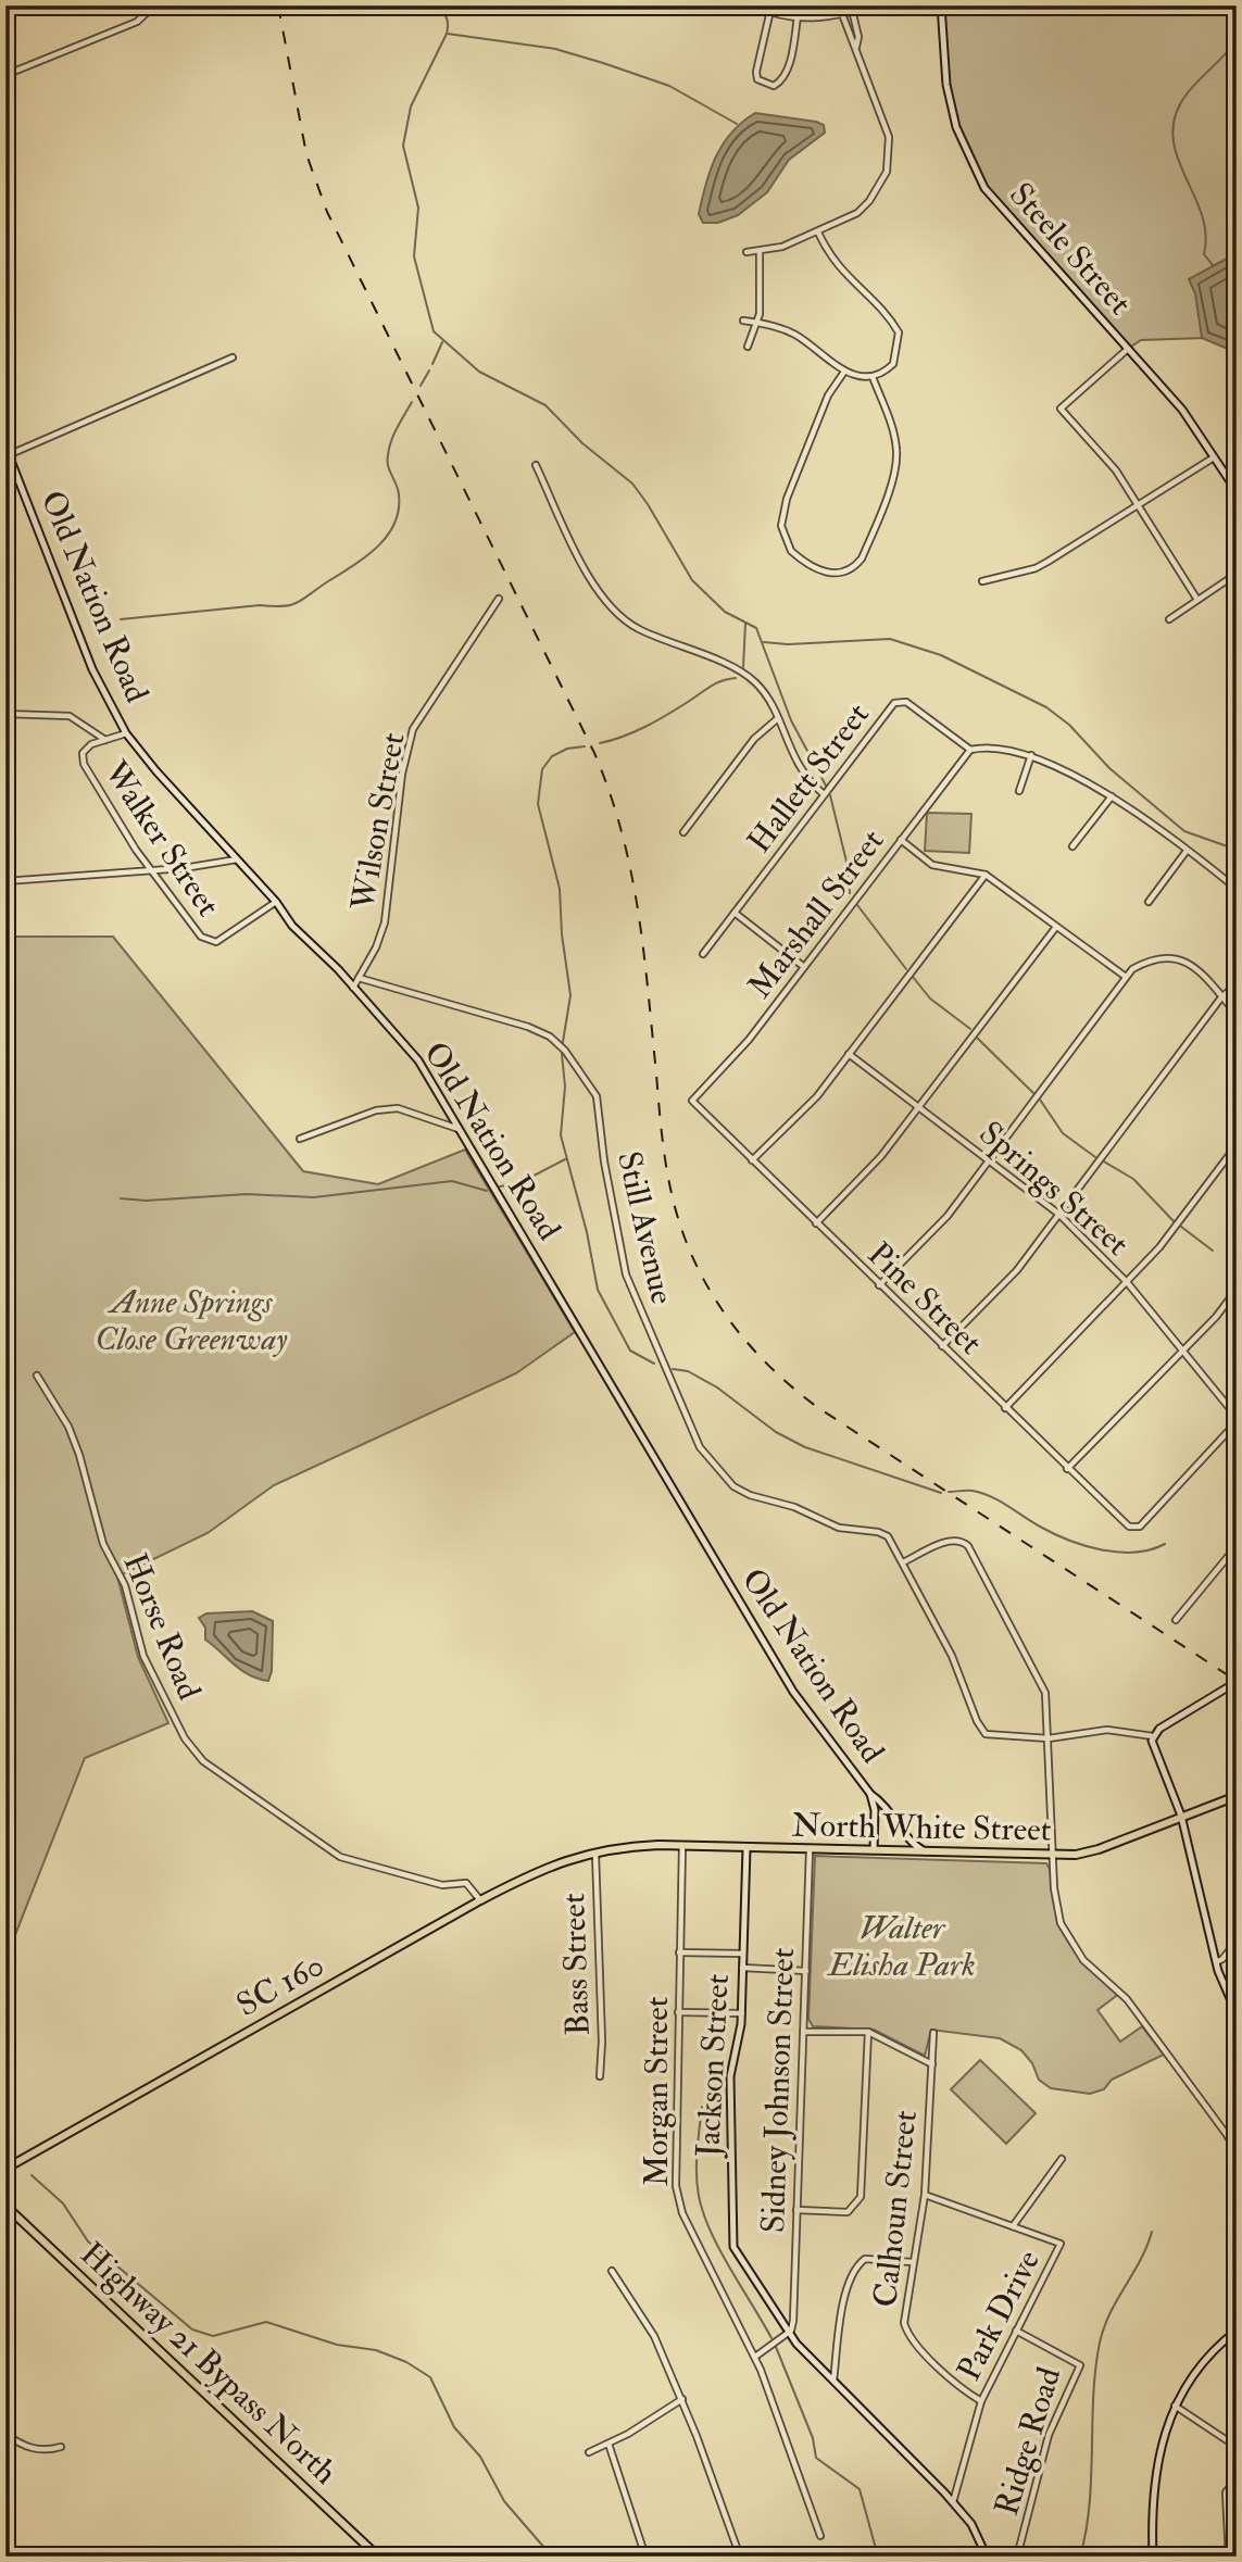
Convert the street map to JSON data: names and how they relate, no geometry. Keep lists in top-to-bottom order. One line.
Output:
{"streets":{"main road":["Steele Street","Old Nation Road","North White Street","SC 160","Jackson Street","Highway 21 Bypass North"],"street":["Hallett Street","Wilson Street","Walker Street","Marshall Street","Springs Street","Still Avenue","Pine Street","Horse Road","Bass Street","Sidney Johnson Street","Morgan Street","Calhoun Street","Park Drive","Ridge Road"]},"crossings":[["Old Nation Road","Walker Street"],["Old Nation Road","North White Street"],["Hallett Street","Marshall Street"],["Wilson Street","Still Avenue"],["Marshall Street","Pine Street"],["Springs Street","Pine Street"],["Horse Road","SC 160"],["North White Street","Bass Street"],["North White Street","SC 160"],["North White Street","Jackson Street"],["North White Street","Sidney Johnson Street"],["North White Street","Morgan Street"],["Jackson Street","Sidney Johnson Street"],["Jackson Street","Park Drive"],["Calhoun Street","Park Drive"],["Park Drive","Ridge Road"]],"parks":["Anne Springs Close Greenway","Walter Elisha Park"]}
